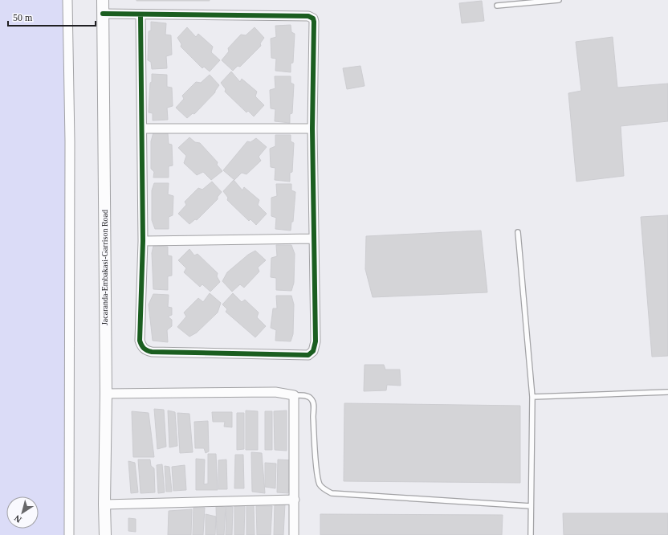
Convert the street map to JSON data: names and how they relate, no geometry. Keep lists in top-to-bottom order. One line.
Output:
{"streets":{"street":["Jacaranda-Embakasi-Garrison Road"]},"scale_bar":"50 m","north":"bottom left"}
